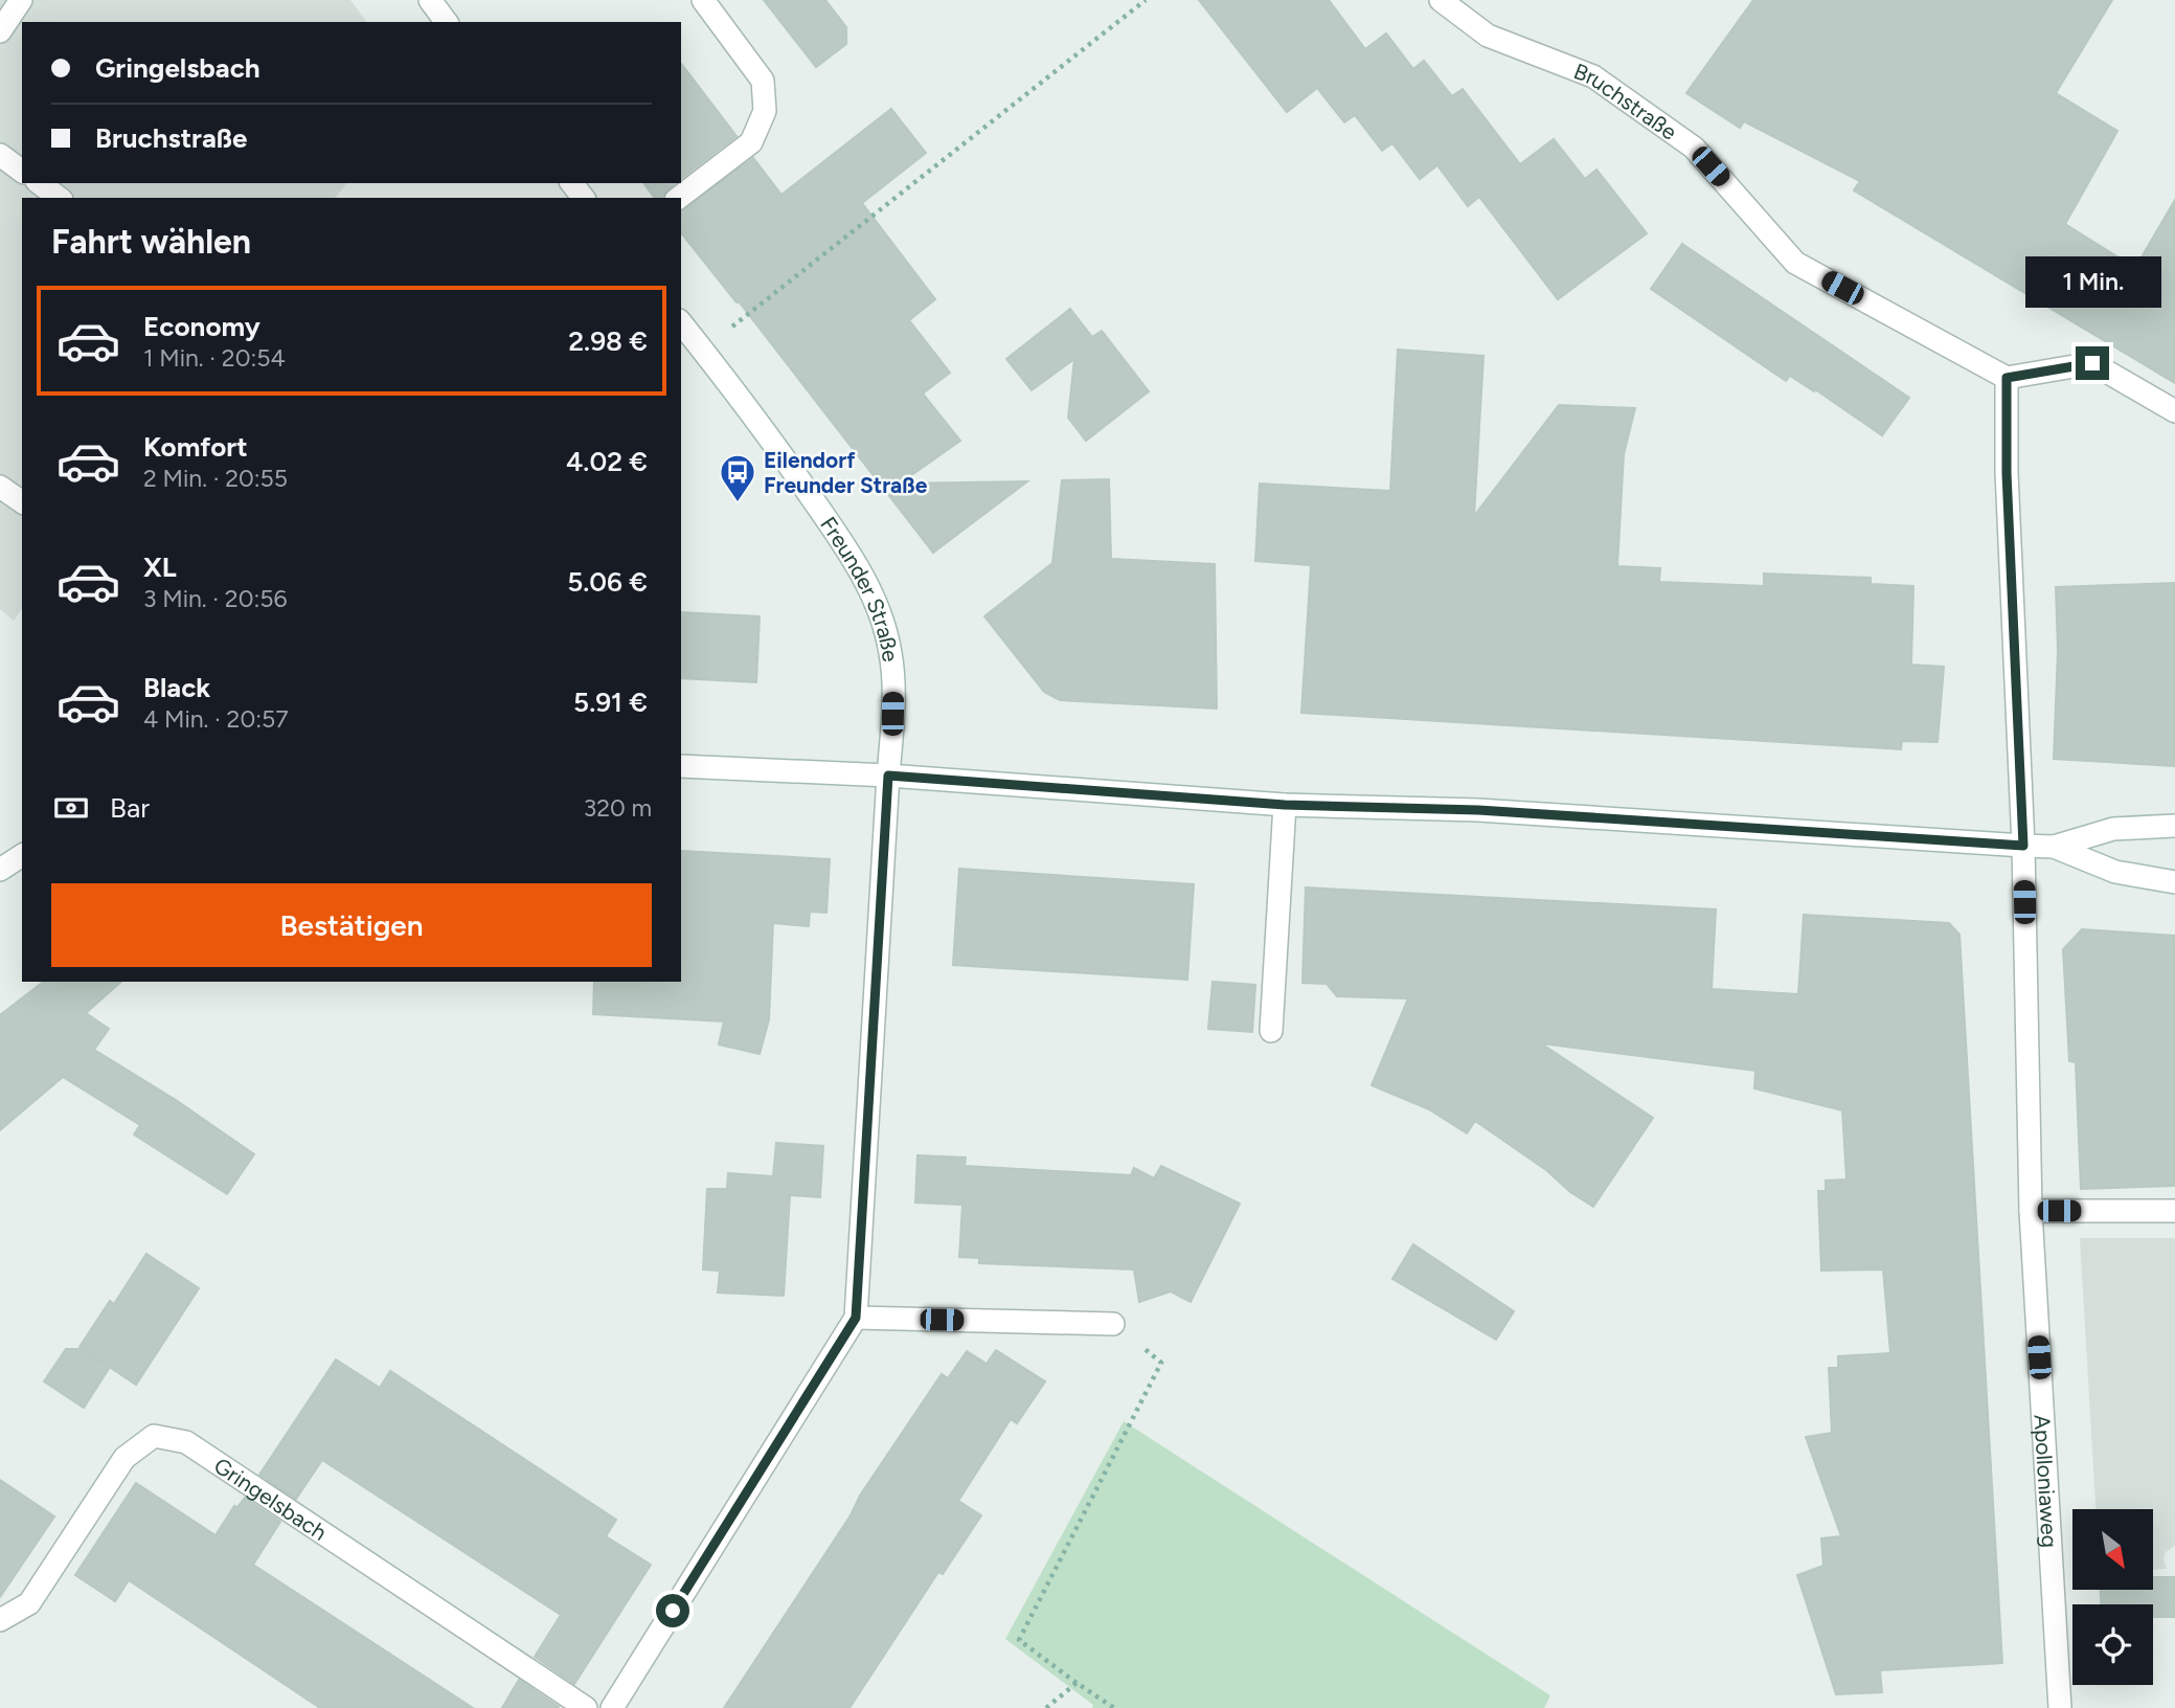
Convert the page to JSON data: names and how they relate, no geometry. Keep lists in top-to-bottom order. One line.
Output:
{"streets":{"street":["Bruchstraße","Freunder Straße","Apolloniaweg","Gringelsbach"]},"places":{"bus stop":["Eilendorf Freunder Straße"]},"north":"bottom right","page":{"banner":["Gringelsbach","Bruchstraße"],"heading":"Fahrt wählen","bubble":"1 Min.","list":[{"name":"Economy","note":"1 Min. · 20:54","value":"2.98 €"},{"name":"Komfort","note":"2 Min. · 20:55","value":"4.02 €"},{"name":"XL","note":"3 Min. · 20:56","value":"5.06 €"},{"name":"Black","note":"4 Min. · 20:57","value":"5.91 €"}],"pay":["Bar","320 m"],"buttons":"Bestätigen"}}
